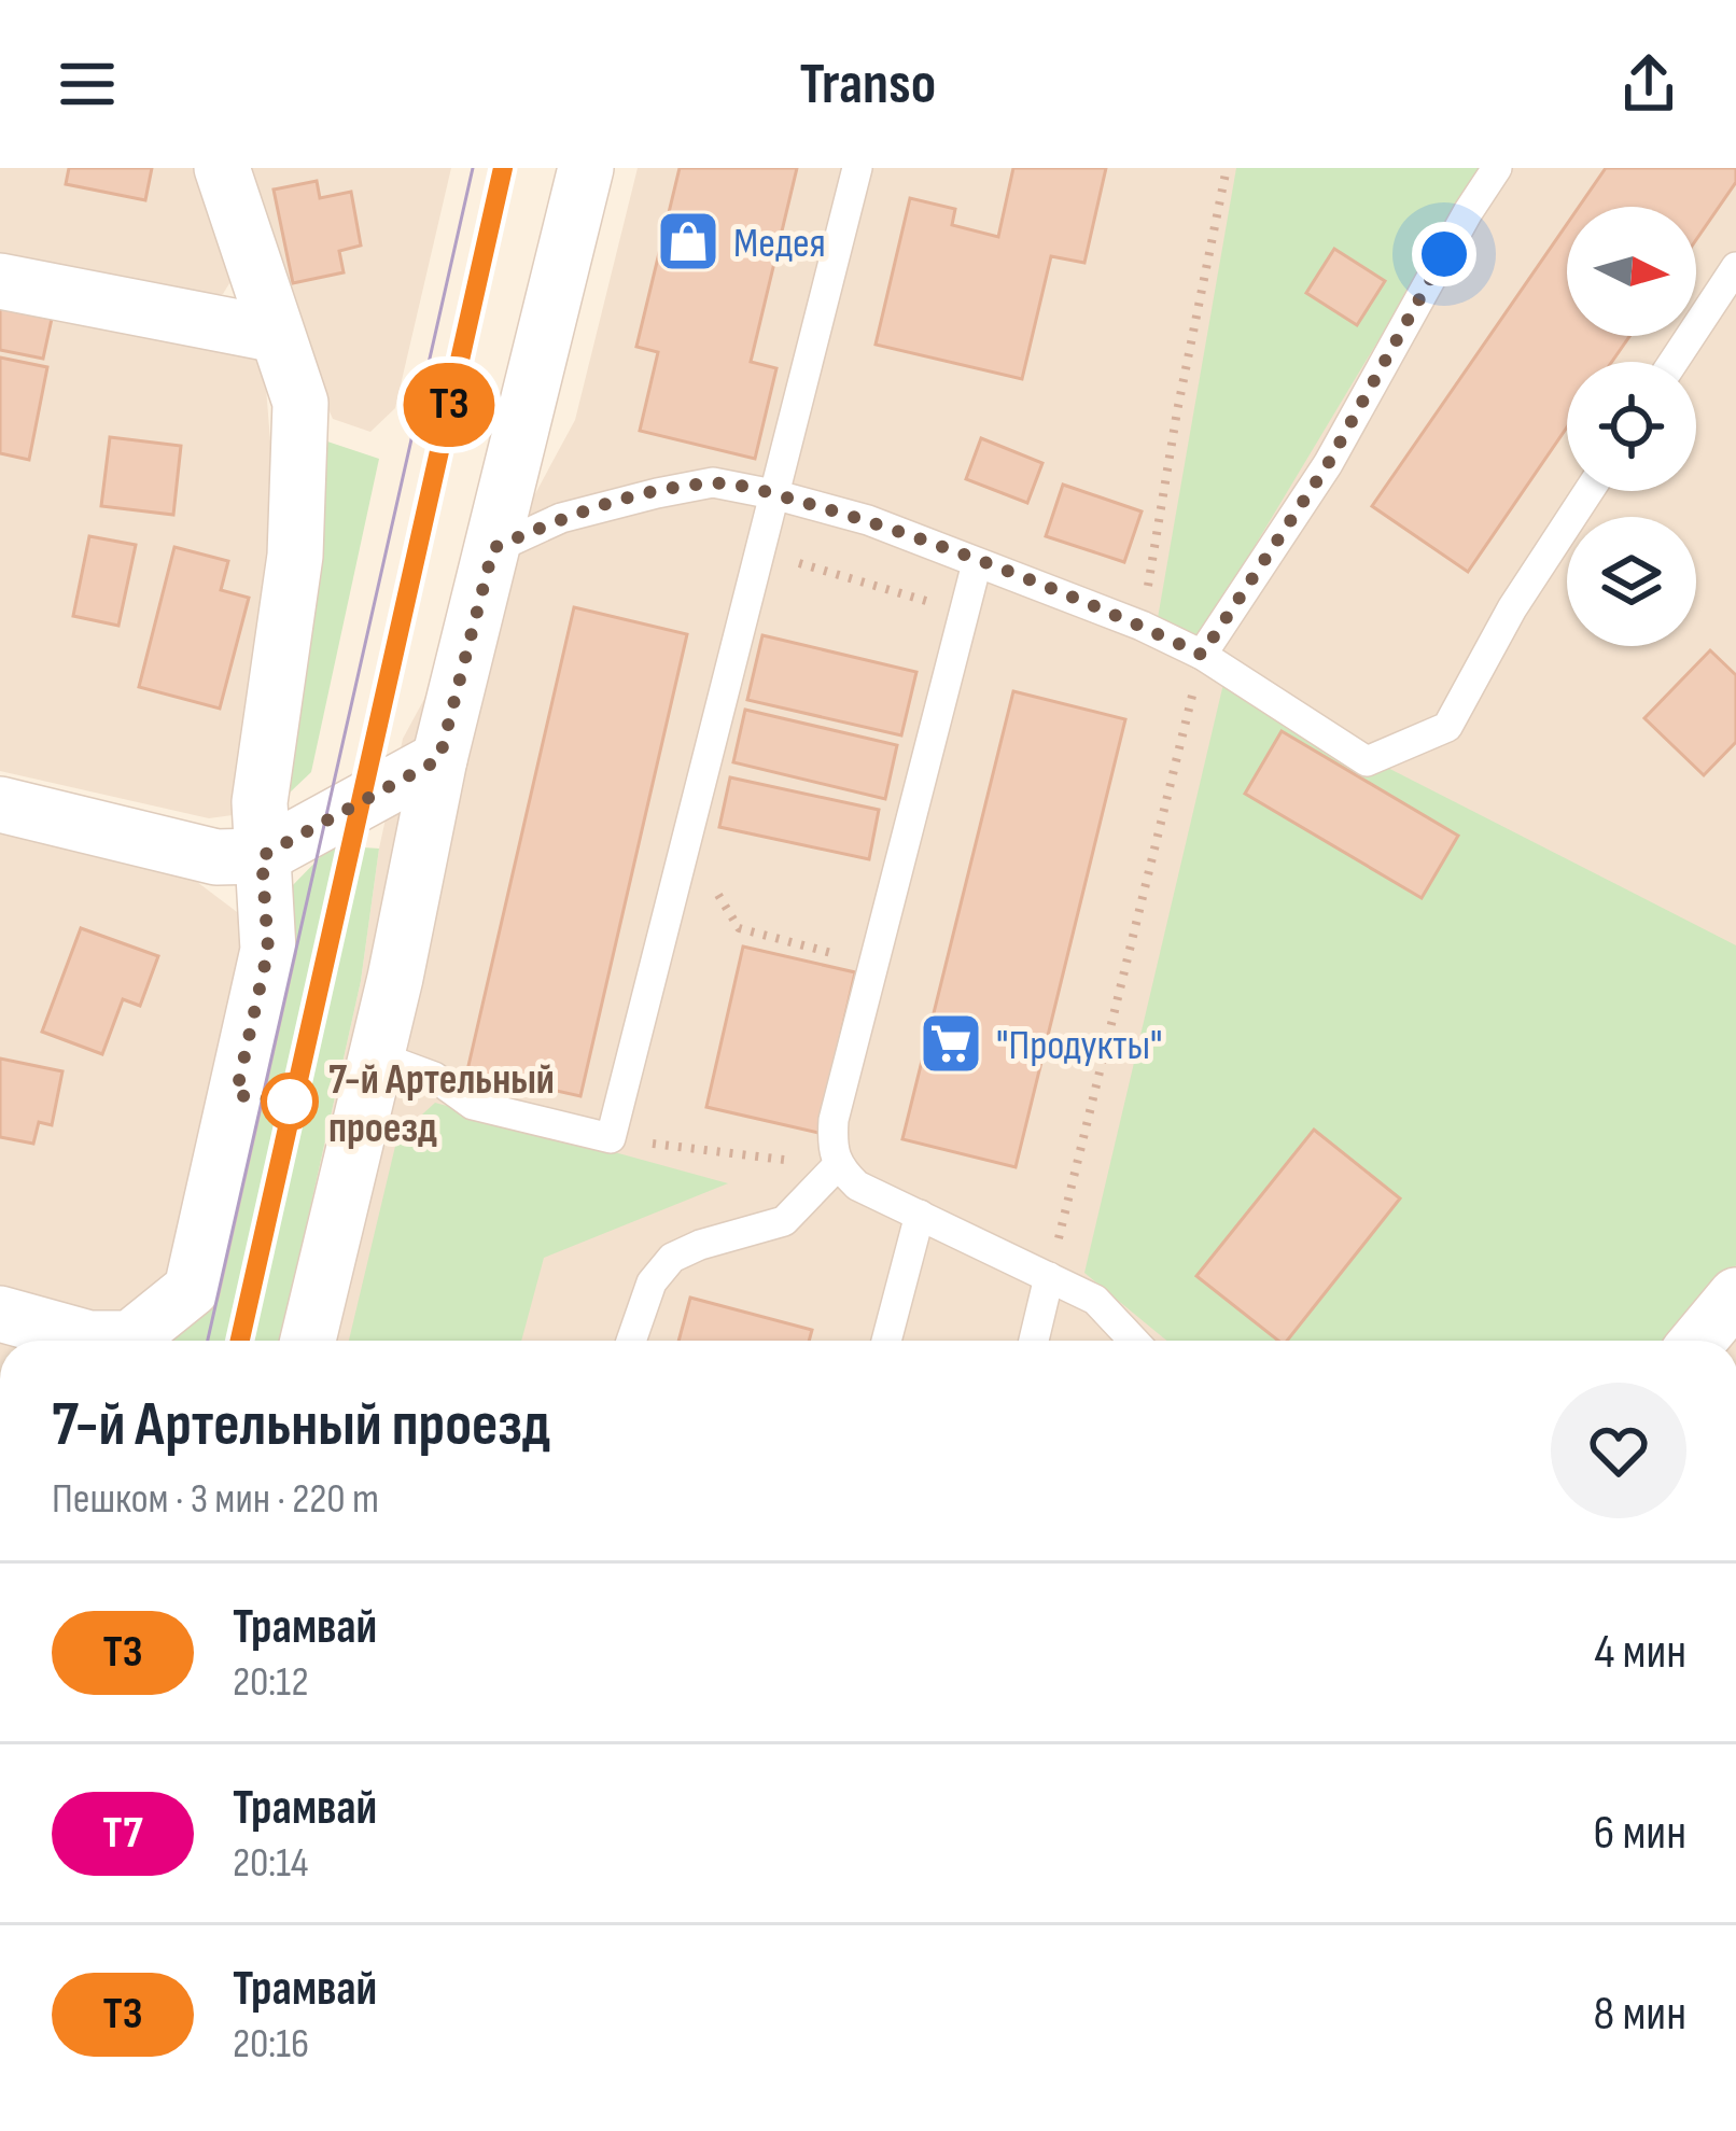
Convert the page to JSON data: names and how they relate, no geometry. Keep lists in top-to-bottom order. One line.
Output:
{"places":{"shop":["Медея"],"supermarket":["\"Продукты\""],"other":["7-й Артельный проезд"]},"lines":["tram line T3"],"north":"right","page":{"header":"Transo","on_map":"T3","heading":["7-й Артельный проезд","Пешком · 3 мин · 220 m"],"list":[{"mark":"T3","name":"Трамвай","note":"20:12","value":"4 мин"},{"mark":"T7","name":"Трамвай","note":"20:14","value":"6 мин"},{"mark":"T3","name":"Трамвай","note":"20:16","value":"8 мин"}]}}
